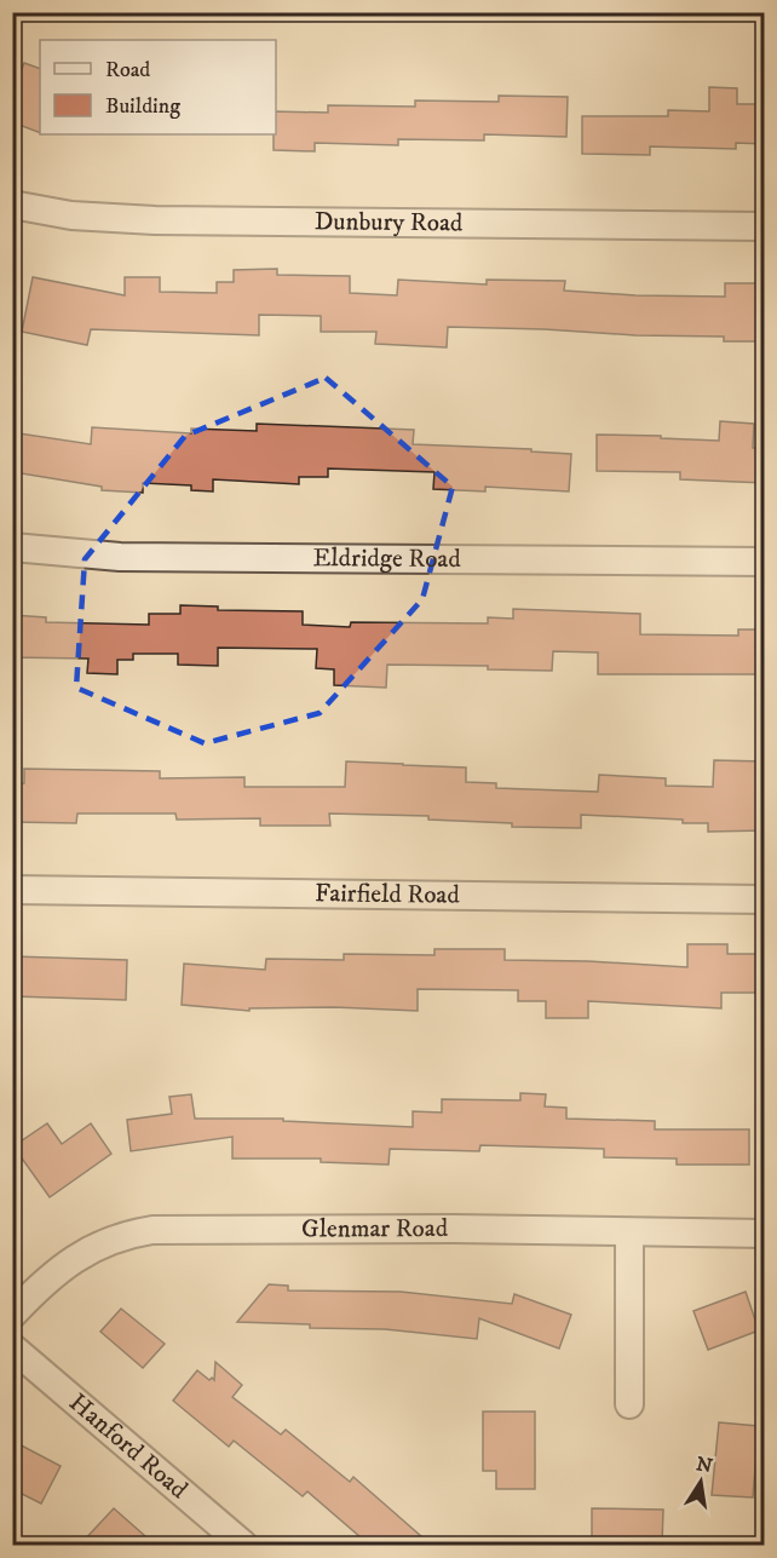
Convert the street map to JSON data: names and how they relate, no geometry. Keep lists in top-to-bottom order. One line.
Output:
{"streets":{"street":["Dunbury Road","Eldridge Road","Fairfield Road","Glenmar Road","Hanford Road"]},"legend":["Road","Building"],"north":"top"}
